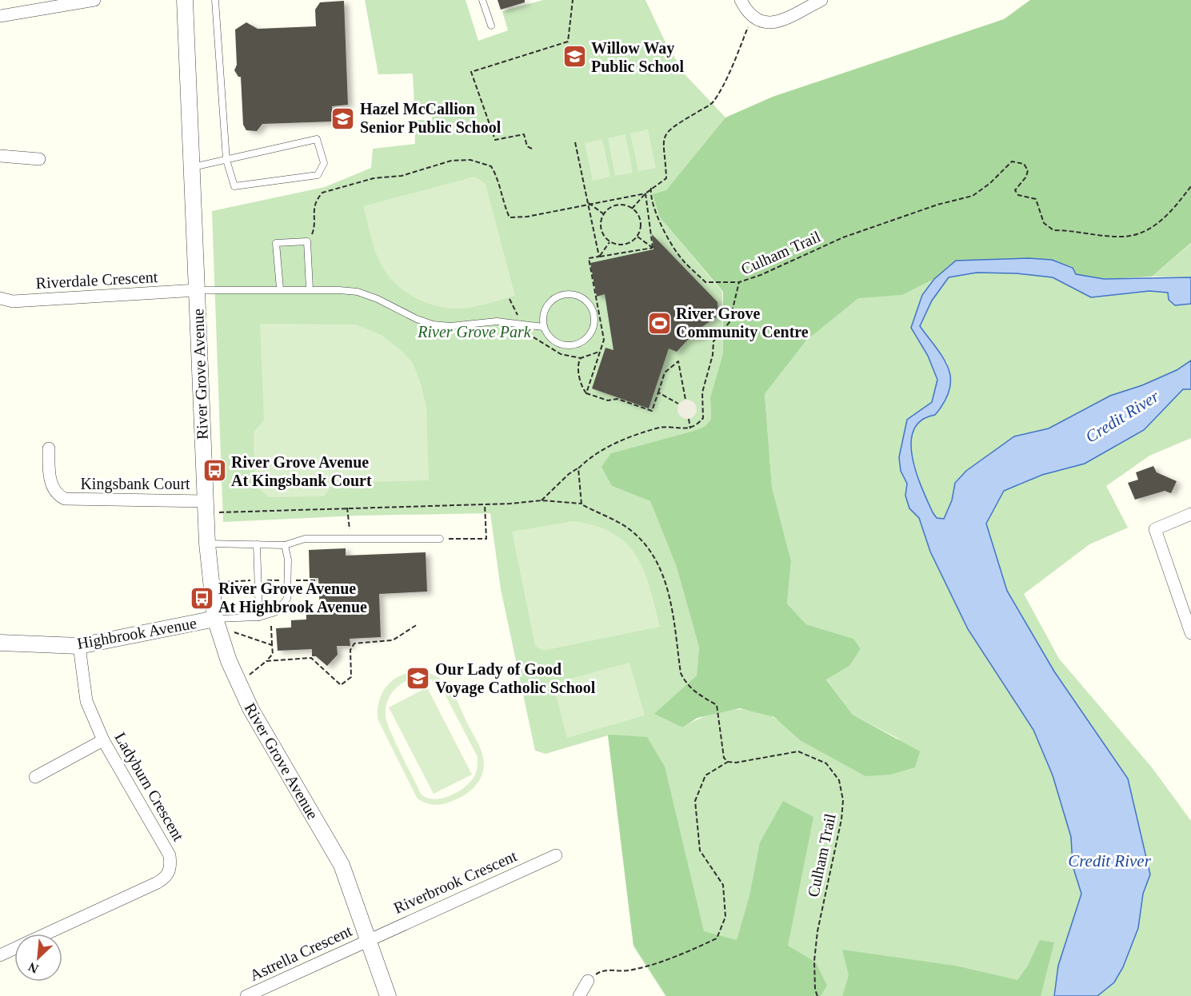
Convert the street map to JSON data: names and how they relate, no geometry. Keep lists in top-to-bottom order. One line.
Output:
{"streets":{"street":["Riverdale Crescent","River Grove Avenue","Kingsbank Court","Highbrook Avenue","Ladyburn Crescent","Riverbrook Crescent","Astrella Crescent"],"path":["Culham Trail"]},"crossings":[["Riverdale Crescent","River Grove Avenue"],["River Grove Avenue","Kingsbank Court"],["River Grove Avenue","Highbrook Avenue"],["River Grove Avenue","Riverbrook Crescent"],["River Grove Avenue","Astrella Crescent"],["Highbrook Avenue","Ladyburn Crescent"],["Riverbrook Crescent","Astrella Crescent"]],"water":["Credit River"],"parks":["River Grove Park"],"places":{"school or university":["Willow Way Public School","Hazel McCallion Senior Public School","Our Lady of Good Voyage Catholic School"],"sports":["River Grove Community Centre"],"bus stop":["River Grove Avenue At Kingsbank Court","River Grove Avenue At Highbrook Avenue"]},"north":"bottom left"}
